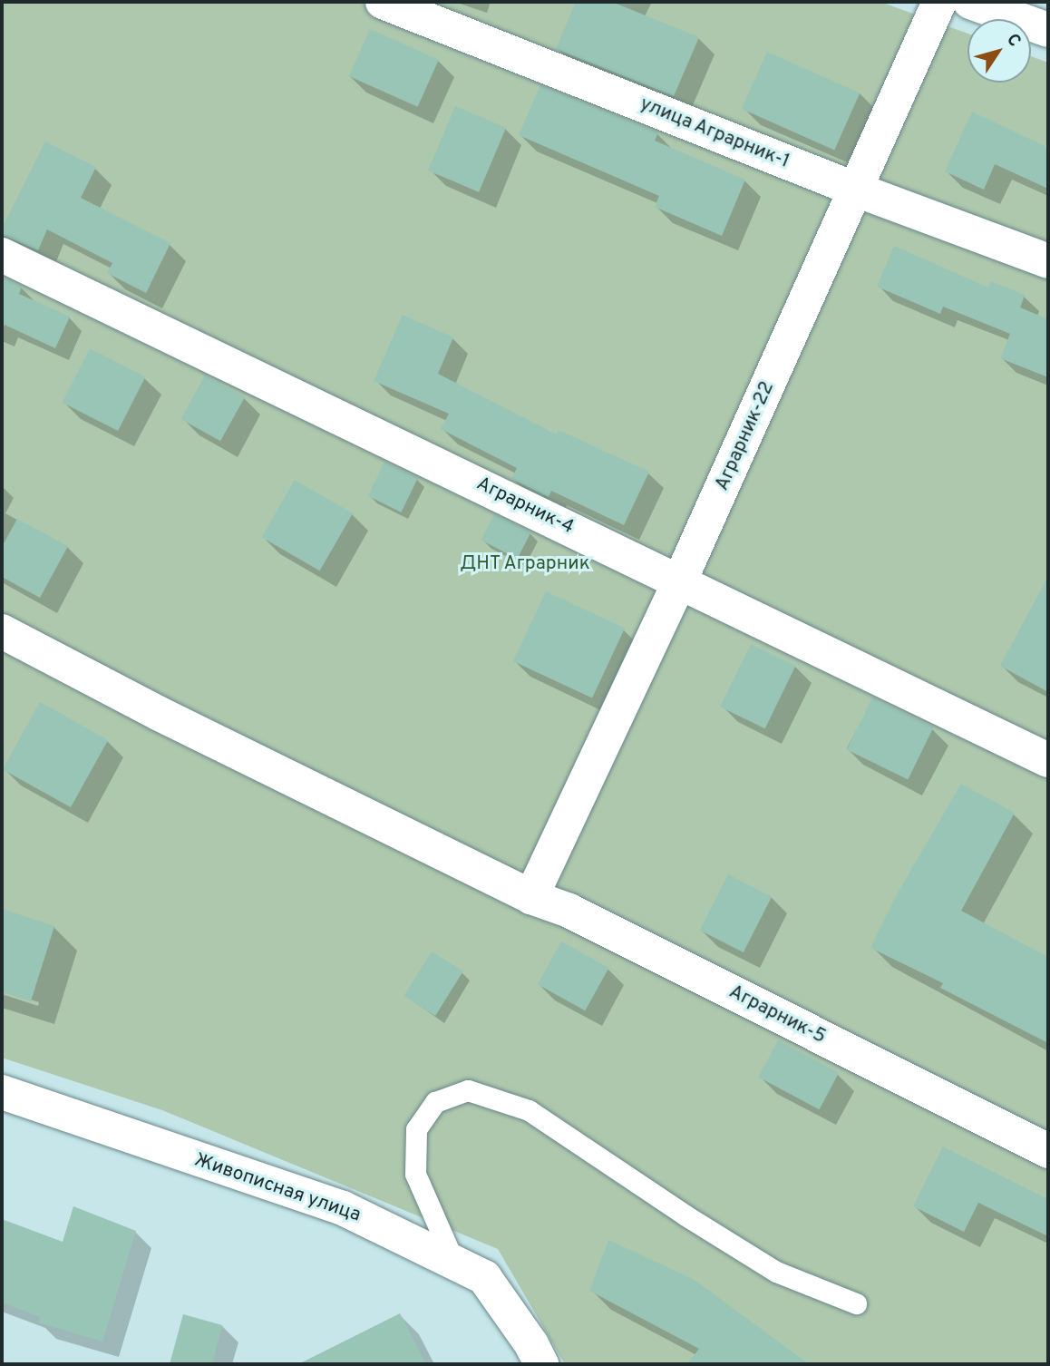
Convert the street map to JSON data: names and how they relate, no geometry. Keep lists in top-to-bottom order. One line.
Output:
{"streets":{"street":["улица Аграрник-1","Аграрник-22","Аграрник-4","Аграрник-5","Живописная улица"]},"crossings":[["улица Аграрник-1","Аграрник-22"],["Аграрник-22","Аграрник-4"],["Аграрник-22","Аграрник-5"]],"parks":["ДНТ Аграрник"],"north":"top right"}
